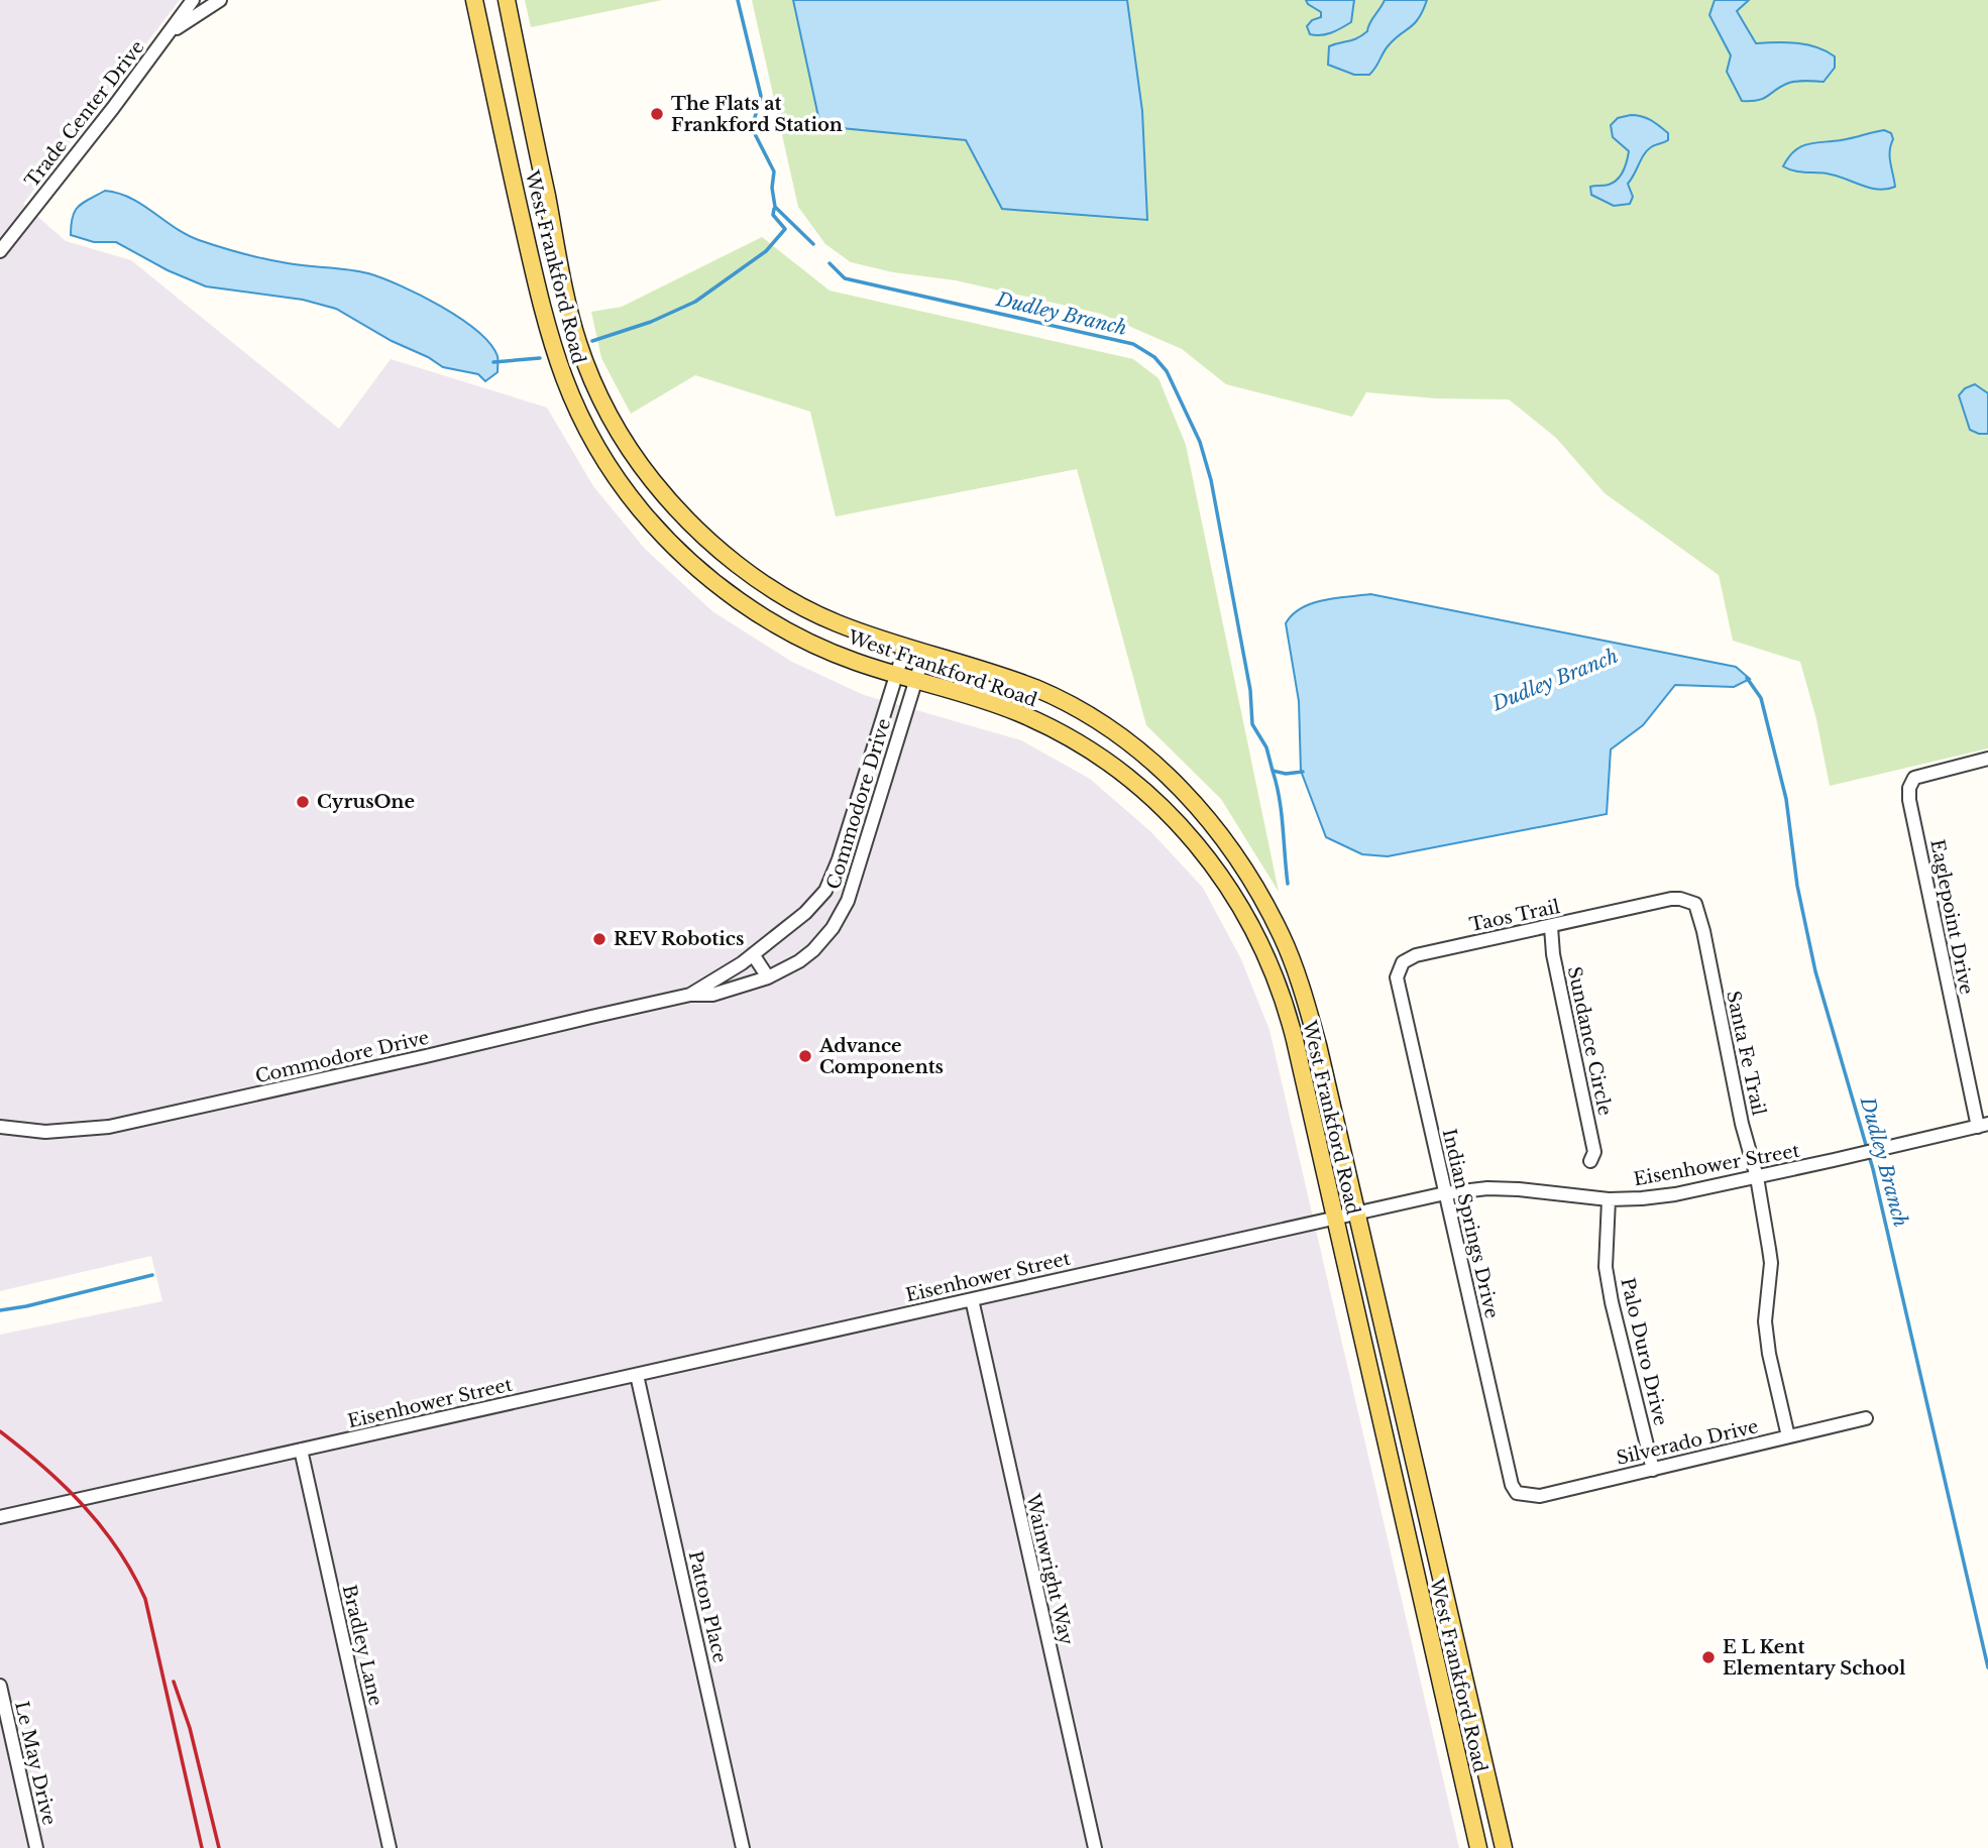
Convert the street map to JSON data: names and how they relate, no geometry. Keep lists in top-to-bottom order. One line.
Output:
{"streets":{"main road":["West Frankford Road"],"street":["Trade Center Drive","Commodore Drive","Taos Trail","Eaglepoint Drive","Sundance Circle","Santa Fe Trail","Eisenhower Street","Indian Springs Drive","Palo Duro Drive","Silverado Drive","Wainwright Way","Patton Place","Bradley Lane","Le May Drive"]},"crossings":[["West Frankford Road","Commodore Drive"],["West Frankford Road","Eisenhower Street"],["Taos Trail","Sundance Circle"],["Taos Trail","Santa Fe Trail"],["Taos Trail","Indian Springs Drive"],["Eaglepoint Drive","Eisenhower Street"],["Santa Fe Trail","Eisenhower Street"],["Santa Fe Trail","Silverado Drive"],["Eisenhower Street","Indian Springs Drive"],["Eisenhower Street","Palo Duro Drive"],["Eisenhower Street","Wainwright Way"],["Eisenhower Street","Patton Place"],["Eisenhower Street","Bradley Lane"],["Indian Springs Drive","Silverado Drive"],["Palo Duro Drive","Silverado Drive"]],"water":["Dudley Branch"],"places":["The Flats at Frankford Station","CyrusOne","REV Robotics","Advance Components","E L Kent Elementary School"]}
